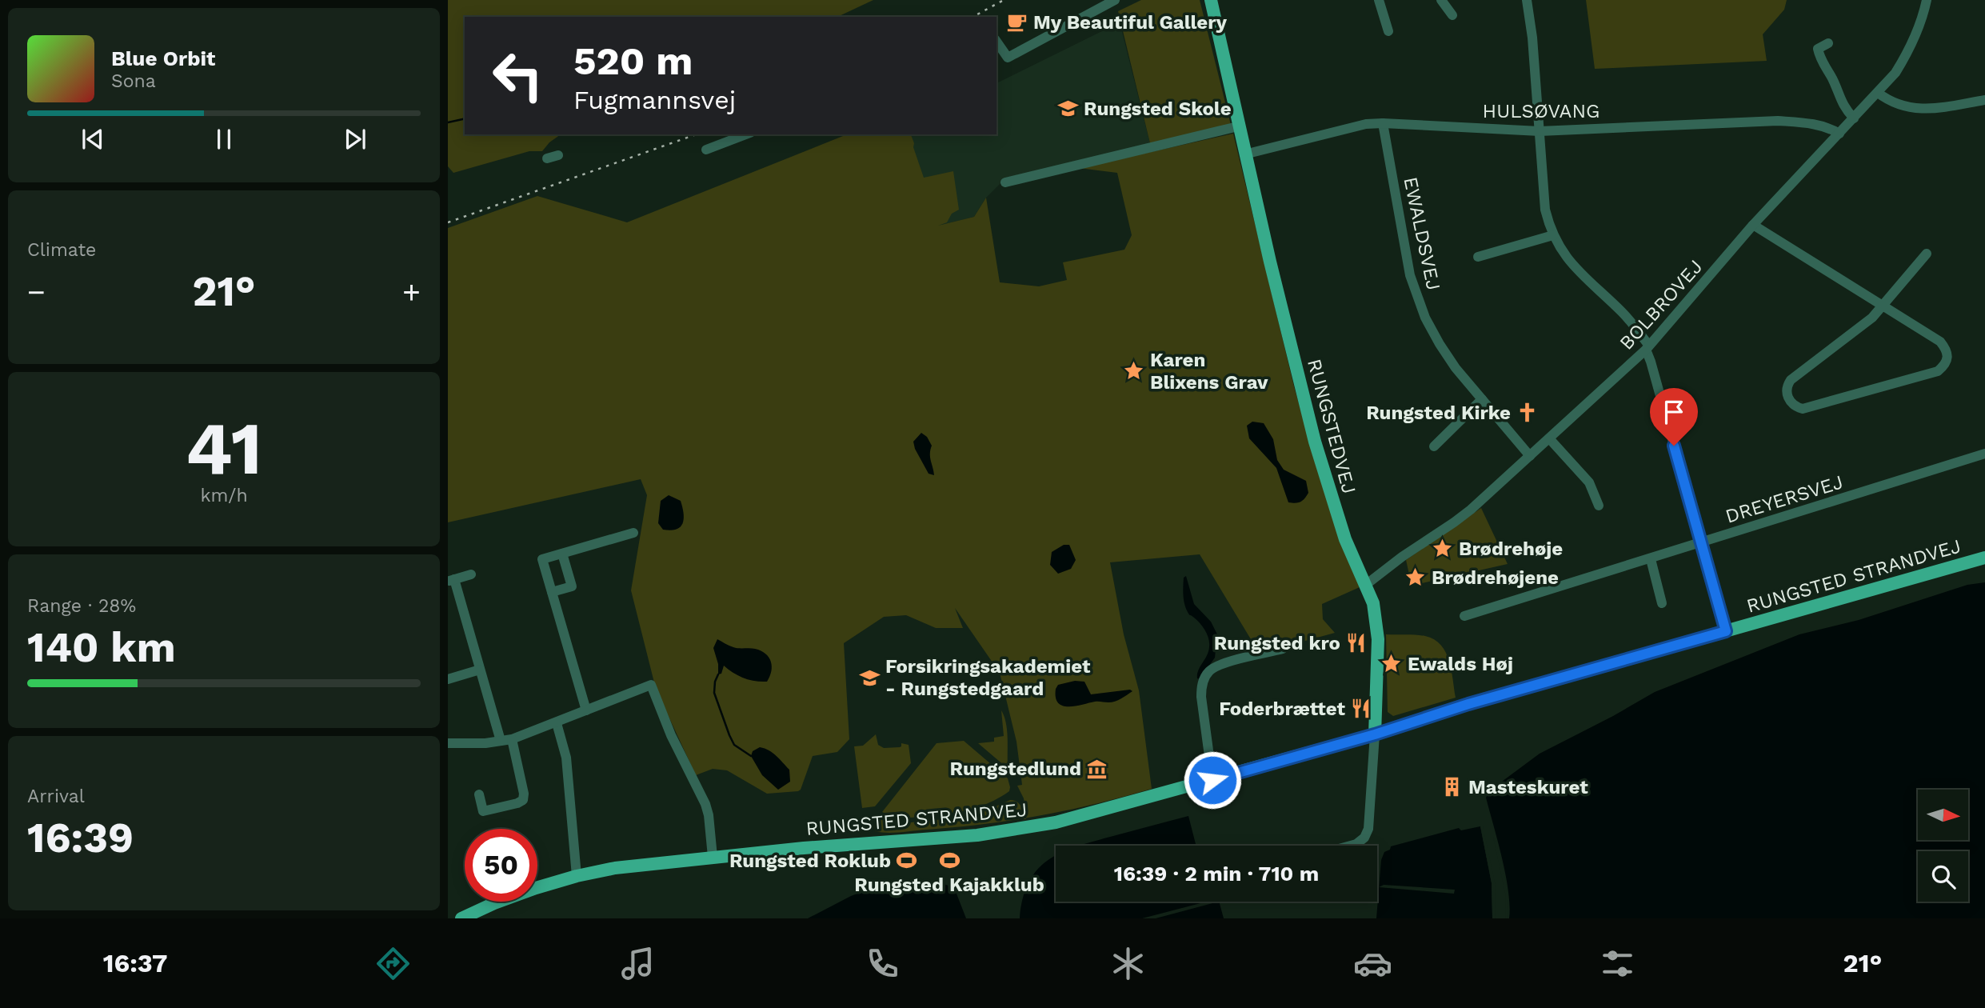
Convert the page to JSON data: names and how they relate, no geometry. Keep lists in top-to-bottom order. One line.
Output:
{"streets":{"main road":["RUNGSTEDVEJ","RUNGSTED STRANDVEJ"],"street":["HULSØVANG","EWALDSVEJ","BOLBROVEJ","DREYERSVEJ"]},"crossings":[["HULSØVANG","EWALDSVEJ"],["HULSØVANG","BOLBROVEJ"],["HULSØVANG","RUNGSTEDVEJ"],["EWALDSVEJ","BOLBROVEJ"],["BOLBROVEJ","RUNGSTEDVEJ"],["RUNGSTEDVEJ","RUNGSTED STRANDVEJ"]],"places":{"cafe":["My Beautiful Gallery"],"school or university":["Rungsted Skole","Forsikringsakademiet - Rungstedgaard"],"place":["Karen Blixens Grav","Brødrehøje","Brødrehøjene","Ewalds Høj"],"church":["Rungsted Kirke"],"restaurant":["Rungsted kro","Foderbrættet"],"museum":["Rungstedlund"],"building":["Masteskuret"],"sports":["Rungsted Kajakklub","Rungsted Roklub"]},"north":"right","page":{"turn":["520 m","Fugmannsvej"],"song":["Blue Orbit","Sona"],"tile":["Climate",["41","km/h"],["Range · 28%","140 km"],["Arrival","16:39"]],"heat":["−","21°","+"],"limit":"50","trip":"16:39 · 2 min · 710 m","tabs":["16:37","21°"]}}
